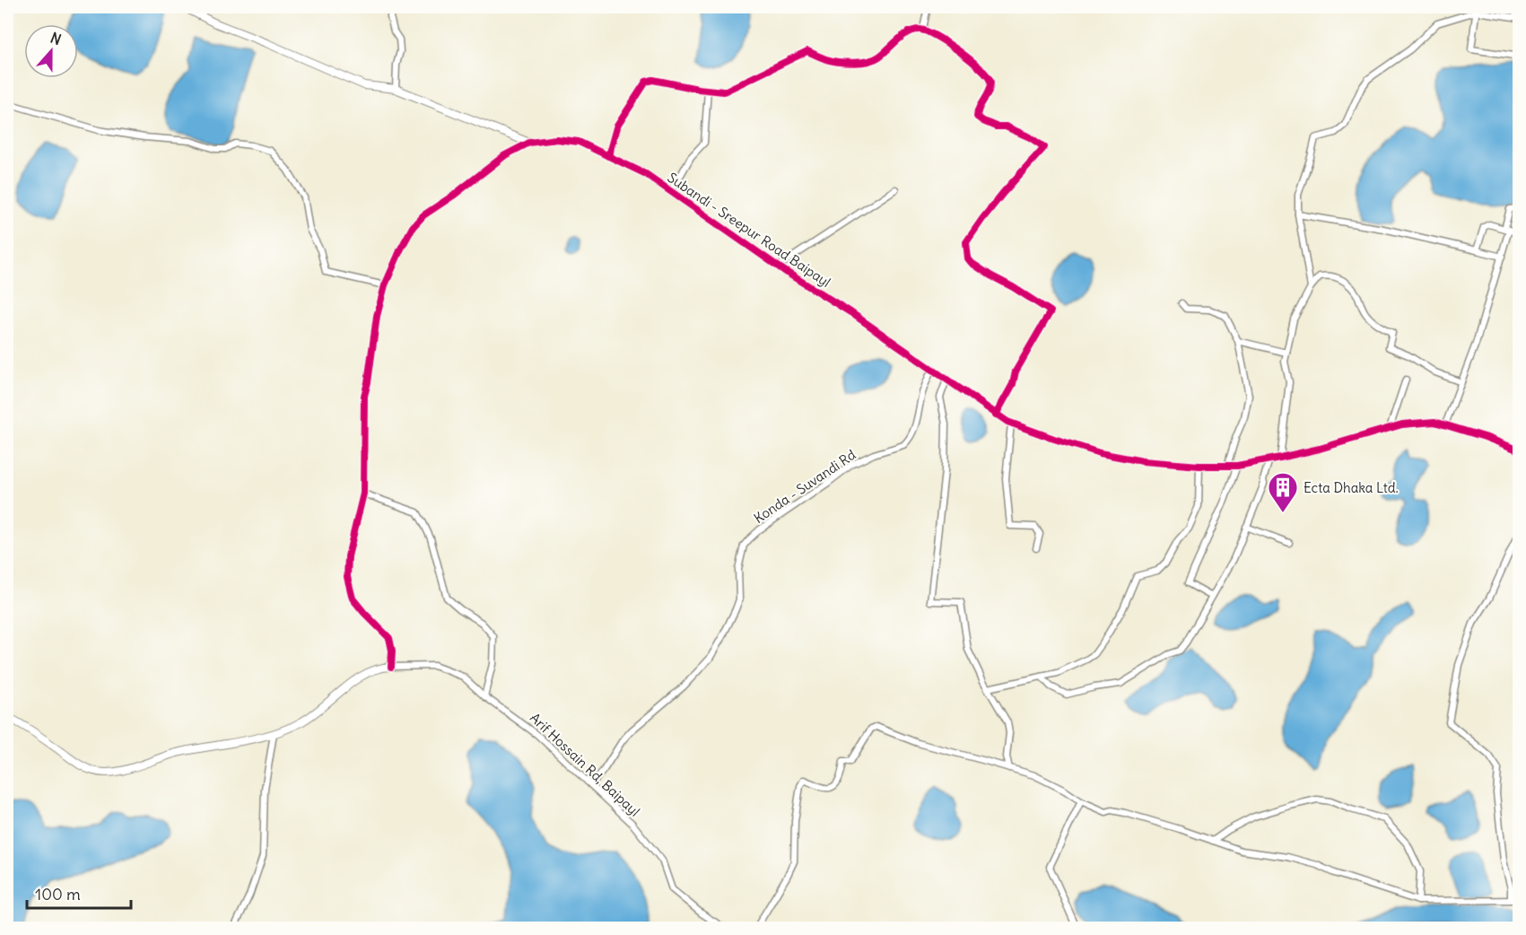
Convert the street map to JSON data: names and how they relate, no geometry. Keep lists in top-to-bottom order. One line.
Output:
{"streets":{"street":["Subandi - Sreepur Road Baipayl","Konda - Suvandi Rd","Arif Hossain Rd, Baipayl"]},"crossings":[["Subandi - Sreepur Road Baipayl","Konda - Suvandi Rd"],["Subandi - Sreepur Road Baipayl","Arif Hossain Rd, Baipayl"],["Konda - Suvandi Rd","Arif Hossain Rd, Baipayl"]],"places":{"building":["Ecta Dhaka Ltd."]},"scale_bar":"100 m","north":"top"}
